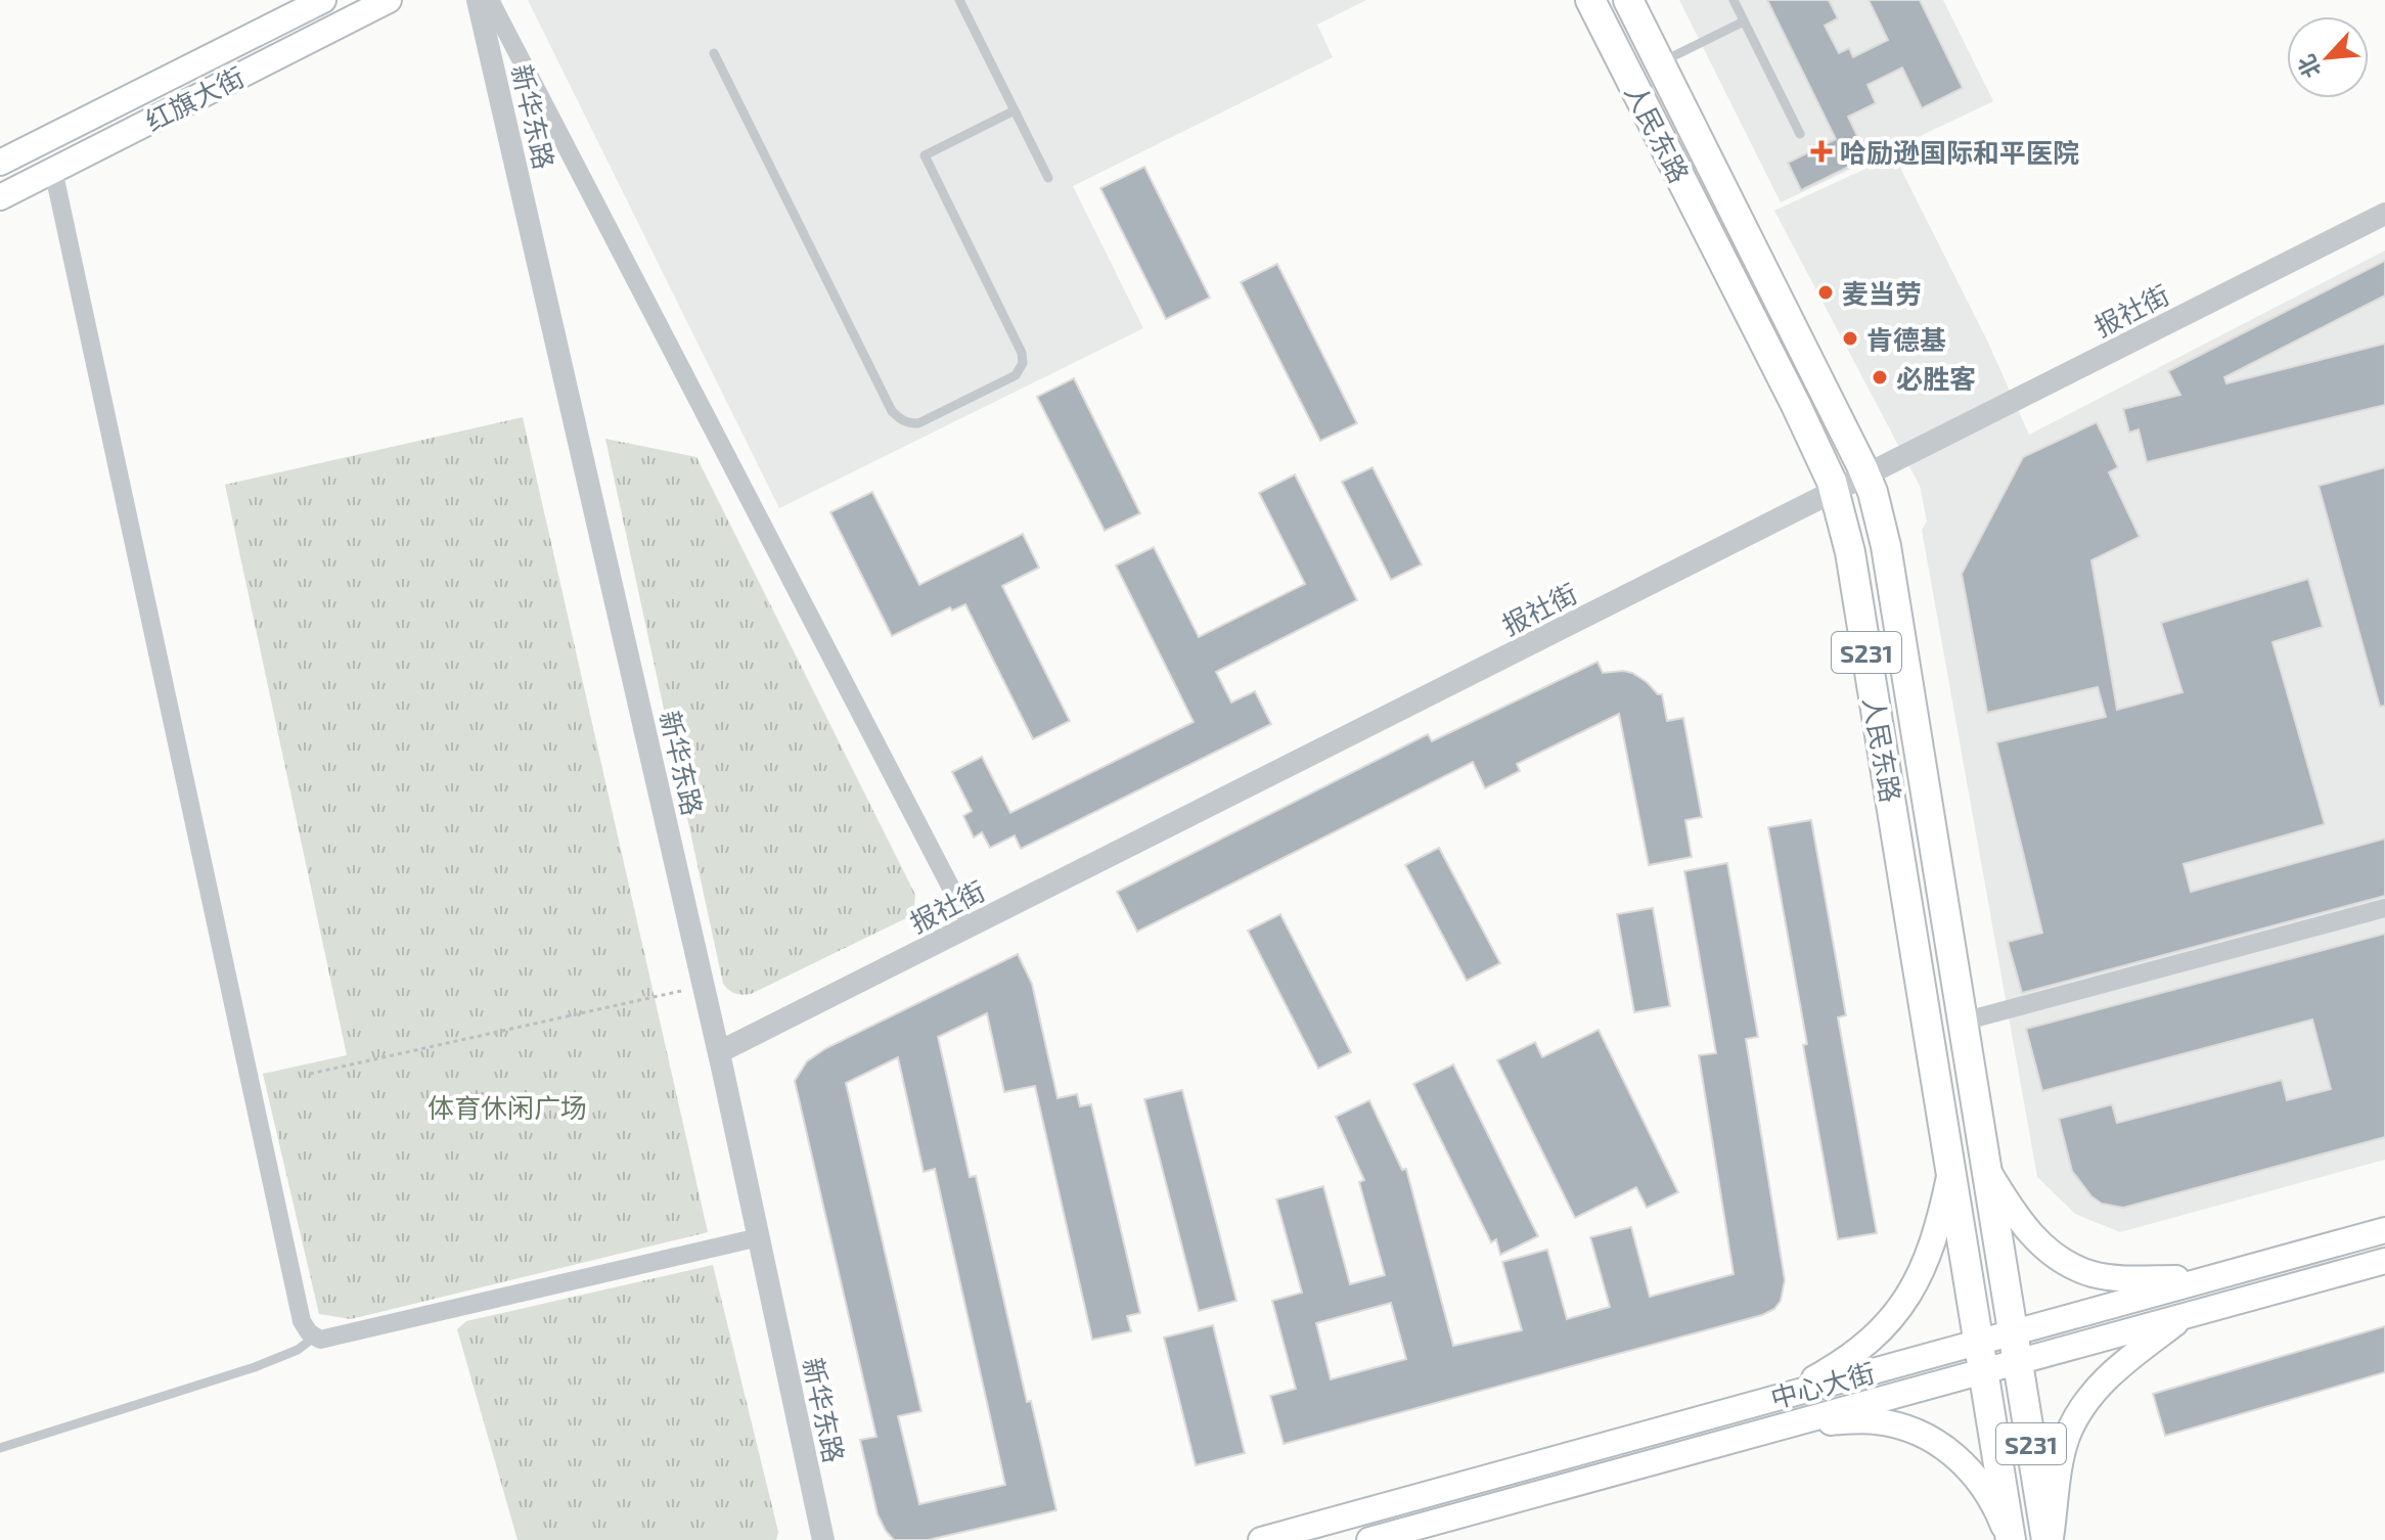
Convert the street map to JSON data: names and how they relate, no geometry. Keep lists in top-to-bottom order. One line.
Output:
{"streets":{"main road":["红旗大街","人民东路","S231","中心大街"],"street":["新华东路","报社街"]},"crossings":[["新华东路","报社街"],["人民东路","报社街"],["人民东路","S231"],["人民东路","中心大街"],["S231","中心大街"]],"parks":["体育休闲广场"],"places":{"health":["哈励逊国际和平医院"],"other":["麦当劳","肯德基","必胜客"]},"north":"bottom left"}
